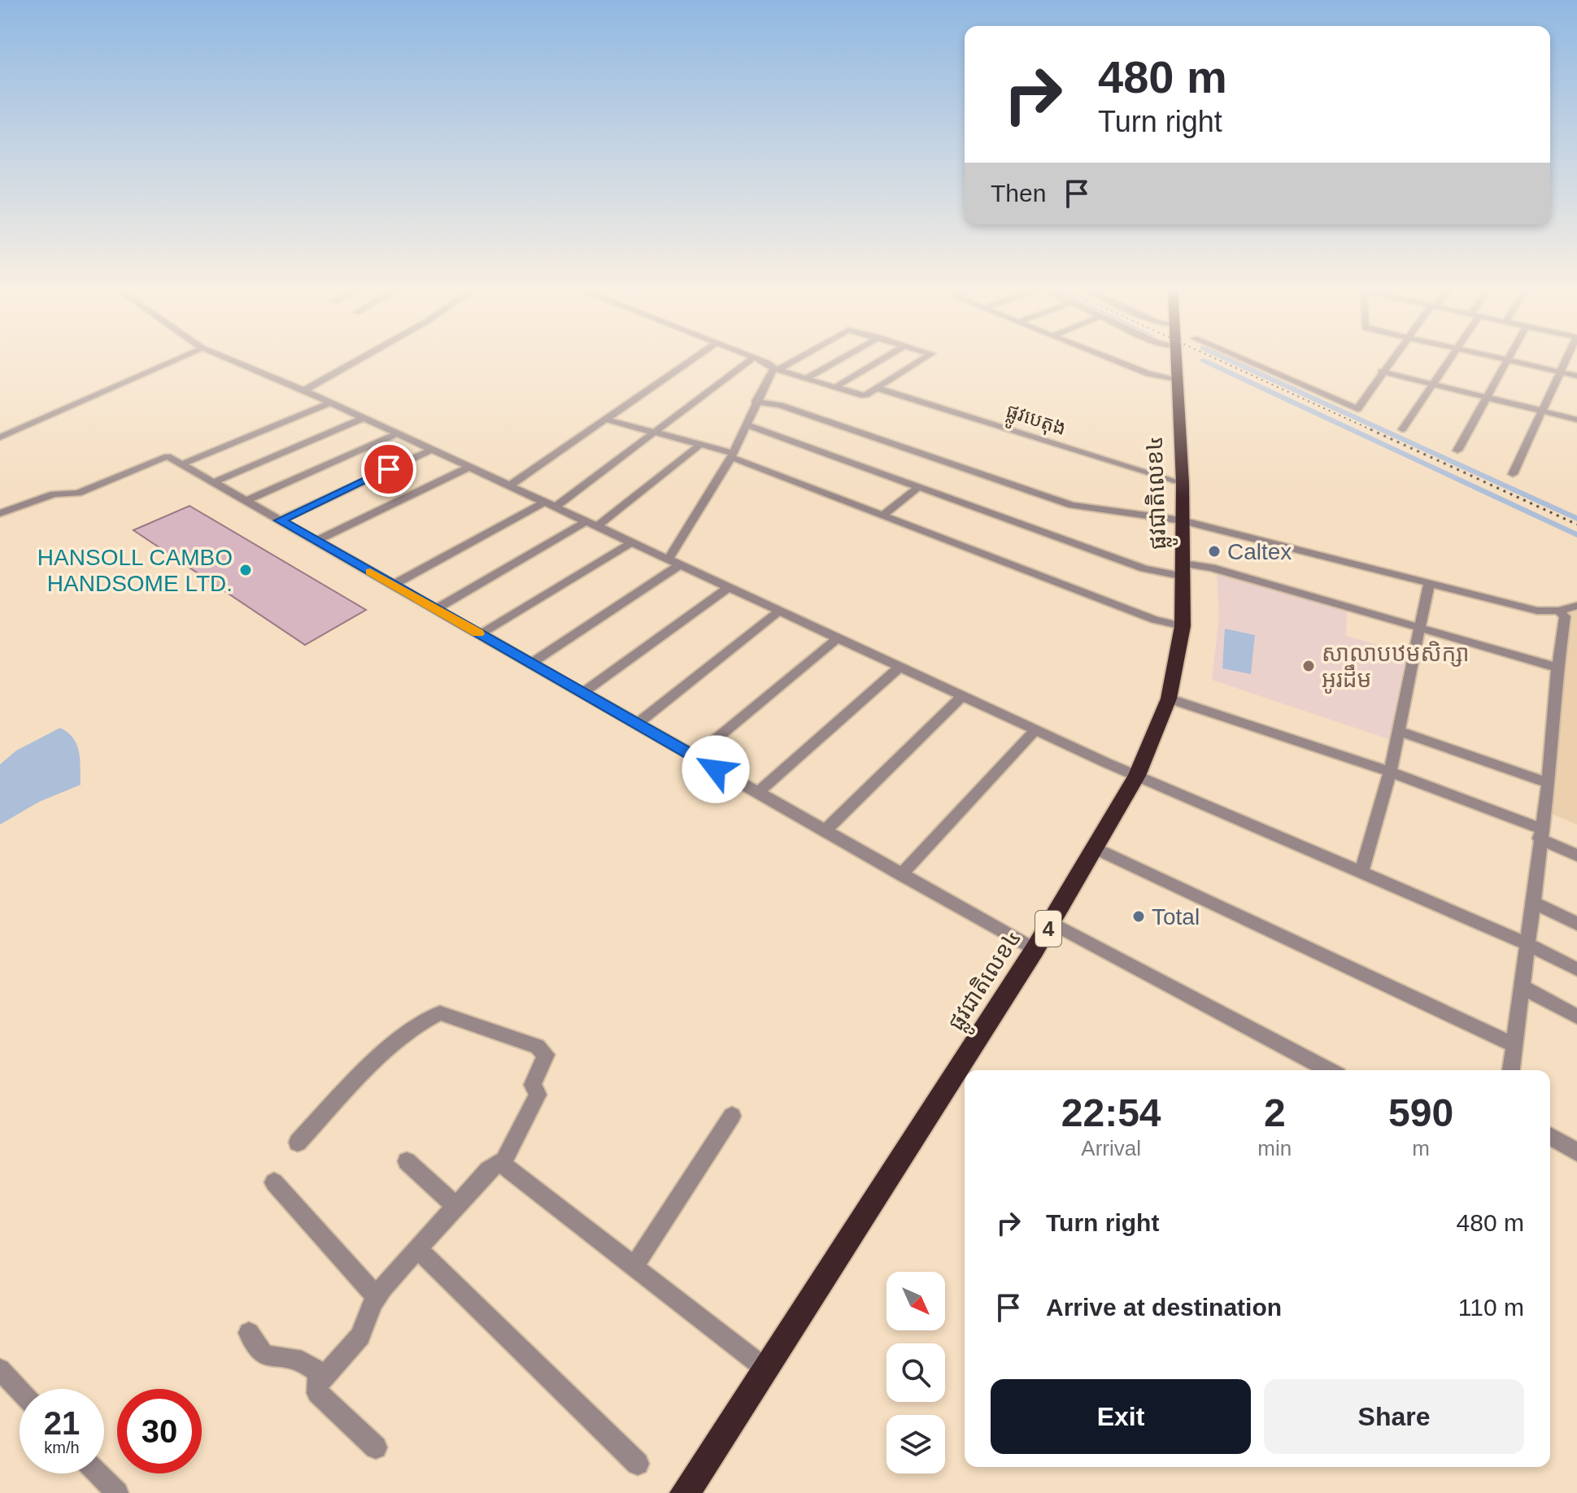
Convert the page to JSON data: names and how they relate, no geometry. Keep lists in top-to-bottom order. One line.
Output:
{"streets":{"highway":["ផ្លូវជាតិលេខ៤","4"],"street":["ផ្លូវបេតុង"]},"crossings":[["ផ្លូវបេតុង","ផ្លូវជាតិលេខ៤"]],"places":["Caltex","HANSOLL CAMBO HANDSOME LTD.","សាលាបឋមសិក្សា អូរដឹម","Total"],"north":"bottom right","page":{"turn":["480 m","Turn right"],"then":"Then","eta":["22:54","Arrival","2","min","590","m"],"list":[{"name":"Turn right","value":"480 m"},{"name":"Arrive at destination","value":"110 m"}],"buttons":["Exit","Share"],"speed":"21 km/h","limit":"30"}}
